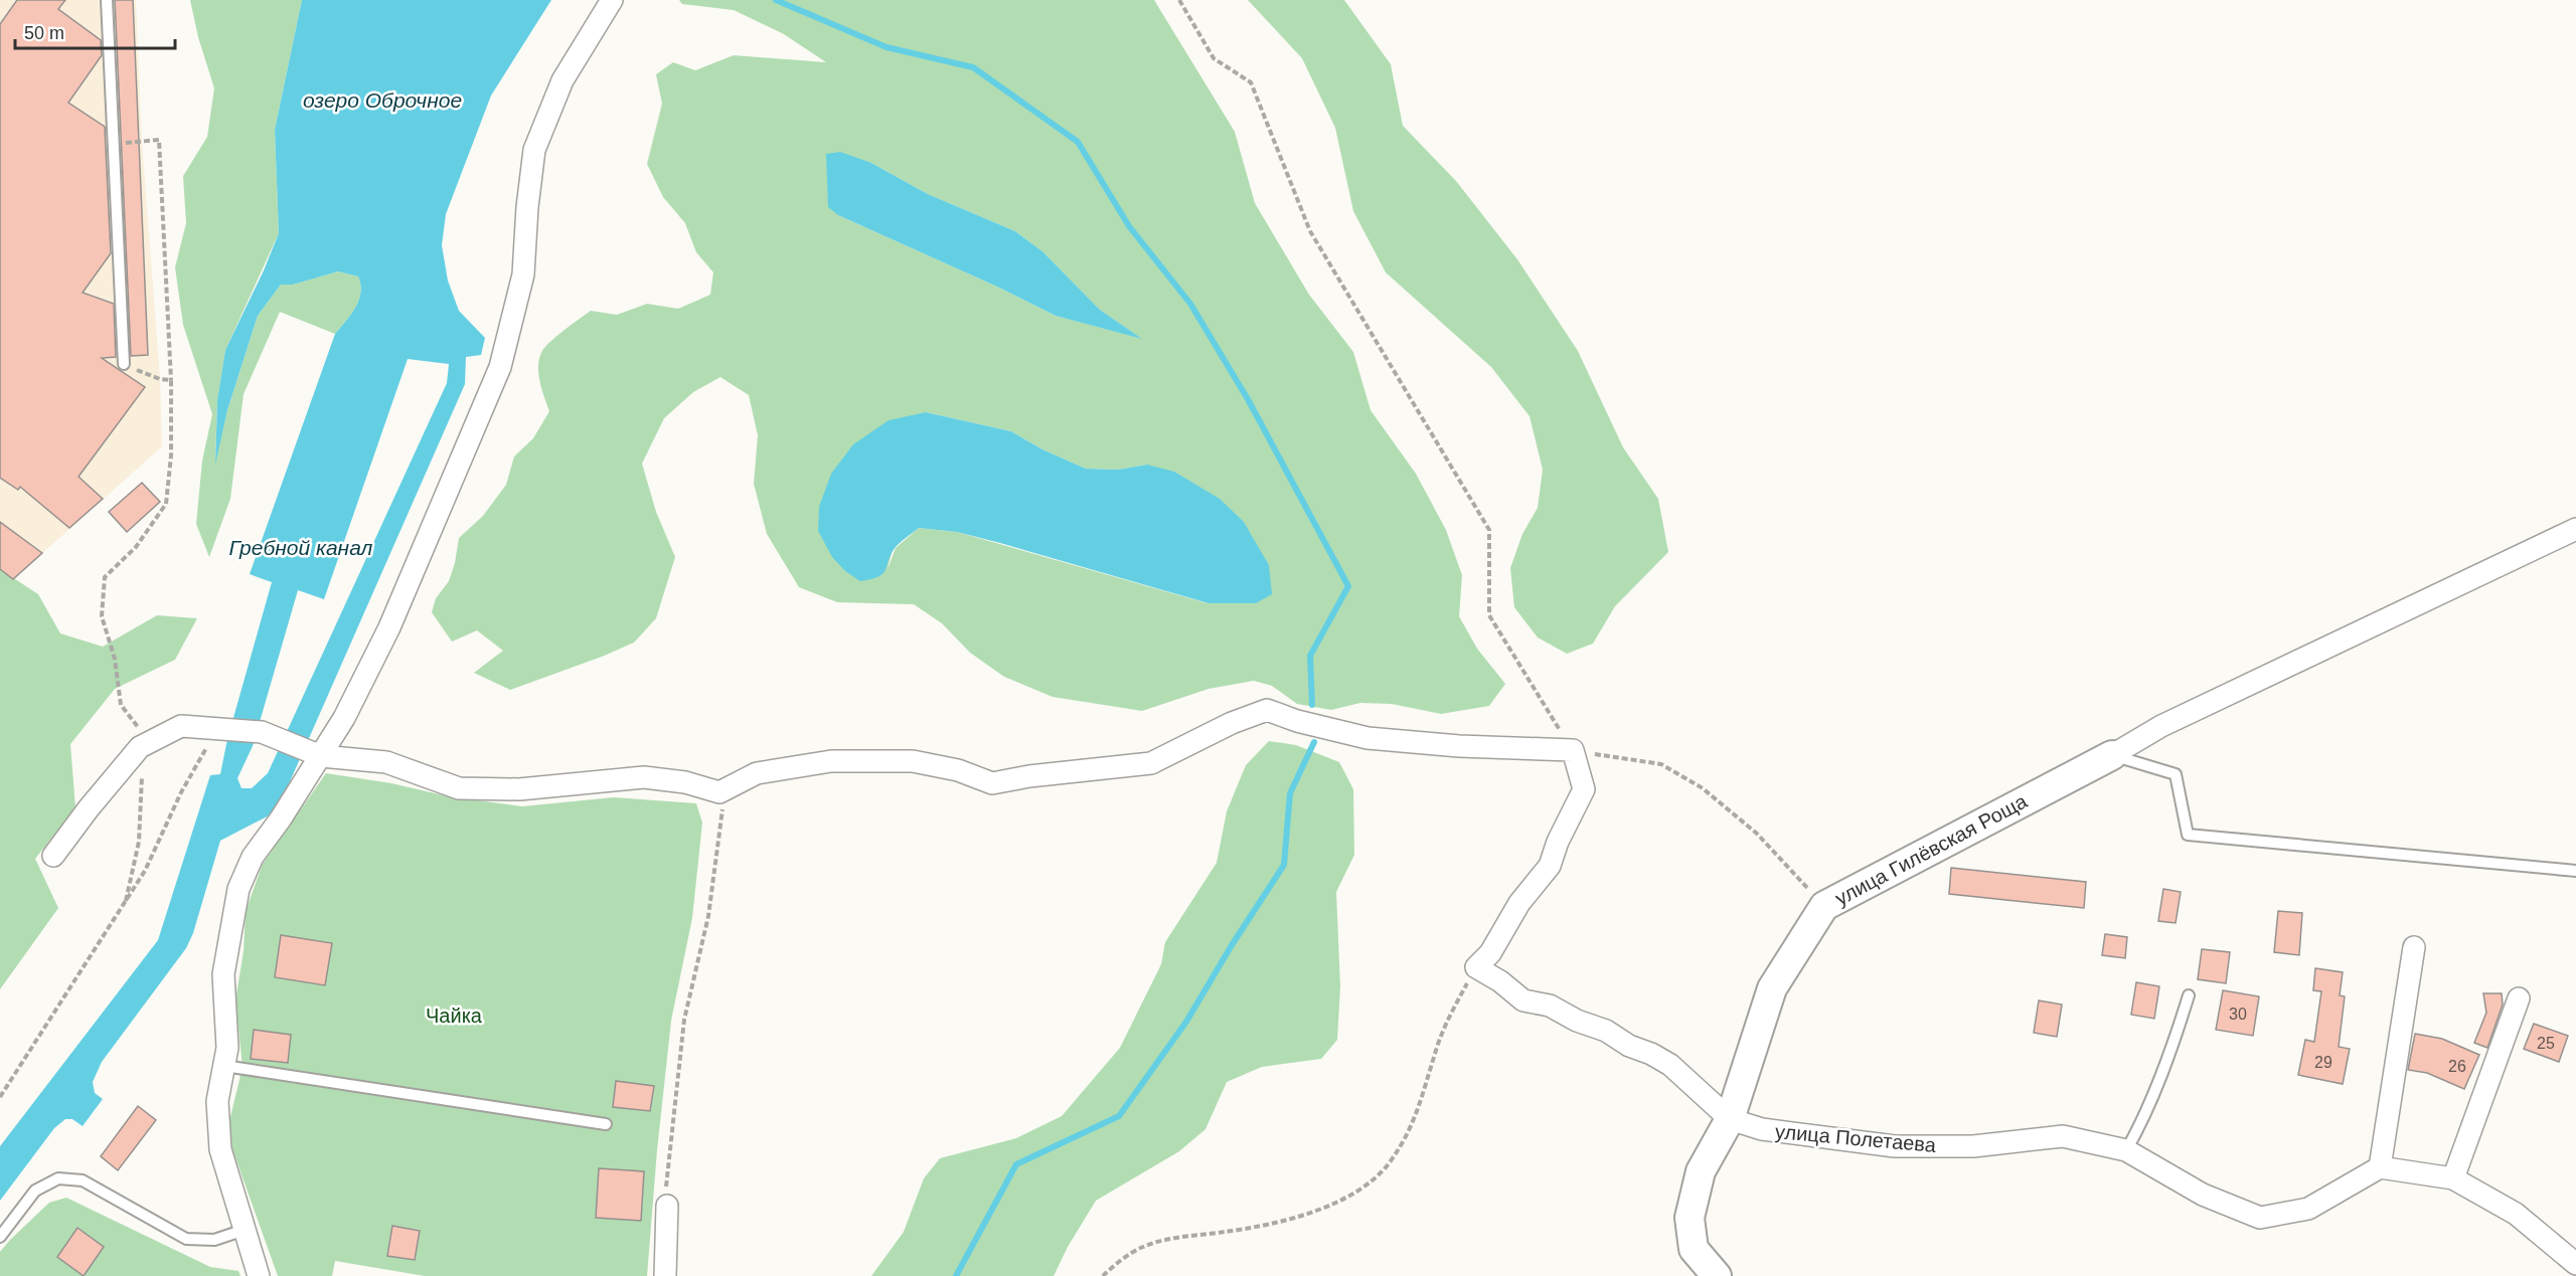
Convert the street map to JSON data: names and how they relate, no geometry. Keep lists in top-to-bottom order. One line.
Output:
{"streets":{"street":["улица Гилёвская Роща","улица Полетаева"]},"crossings":[["улица Гилёвская Роща","улица Полетаева"]],"water":["озеро Оброчное","Гребной канал"],"parks":["Чайка"],"house_numbers":["30","25","29","26"],"scale_bar":"50 m"}
